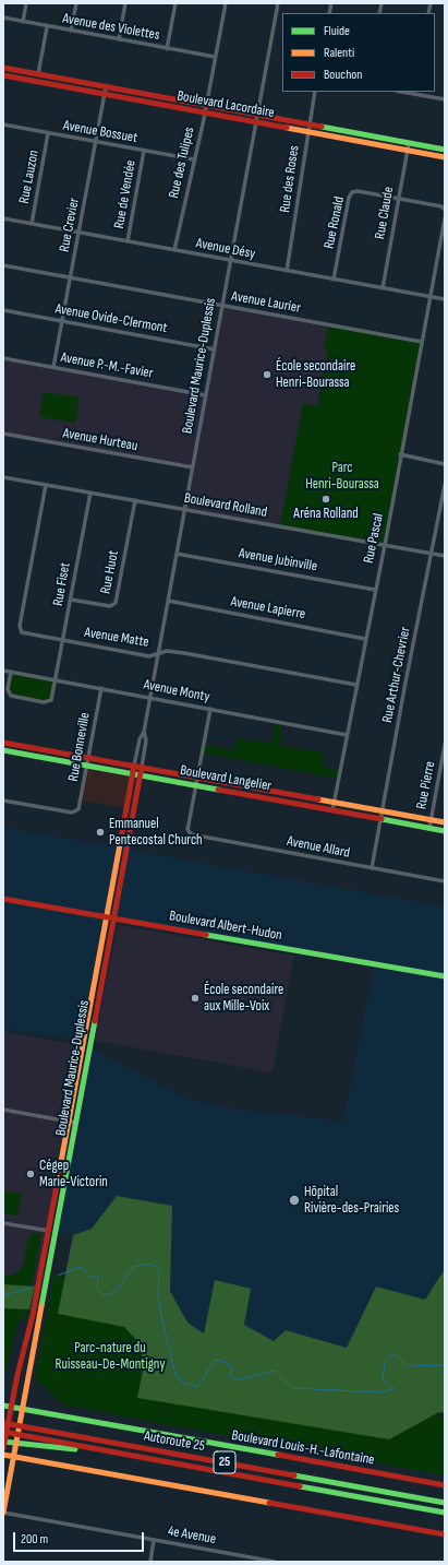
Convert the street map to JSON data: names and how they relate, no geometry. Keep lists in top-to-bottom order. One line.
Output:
{"streets":{"main road":["Boulevard Lacordaire","Boulevard Maurice-Duplessis","Boulevard Langelier","Boulevard Albert-Hudon","Autoroute 25","Boulevard Louis-H.-Lafontaine","25"],"street":["Avenue des Violettes","Avenue Bossuet","Rue des Tulipes","Rue Lauzon","Rue des Roses","Rue de Vendée","Rue Claude","Rue Ronald","Rue Crevier","Avenue Désy","Avenue Laurier","Avenue Ovide-Clermont","Avenue P.-M.-Favier","Avenue Hurteau","Boulevard Rolland","Rue Pascal","Avenue Jubinville","Rue Huot","Rue Fiset","Avenue Lapierre","Avenue Matte","Rue Arthur-Chevrier","Avenue Monty","Rue Bonneville","Rue Pierre","Avenue Allard","4e Avenue"]},"crossings":[["Avenue des Violettes","Rue des Tulipes"],["Boulevard Lacordaire","Rue des Tulipes"],["Boulevard Lacordaire","Rue des Roses"],["Boulevard Lacordaire","Rue Claude"],["Boulevard Lacordaire","Rue Crevier"],["Boulevard Lacordaire","Boulevard Maurice-Duplessis"],["Avenue Bossuet","Rue des Tulipes"],["Avenue Bossuet","Rue Lauzon"],["Avenue Bossuet","Rue de Vendée"],["Avenue Bossuet","Rue Crevier"],["Rue des Tulipes","Avenue Désy"],["Rue Lauzon","Avenue Désy"],["Rue des Roses","Avenue Désy"],["Rue de Vendée","Avenue Désy"],["Rue Claude","Rue Ronald"],["Rue Claude","Avenue Désy"],["Rue Ronald","Avenue Désy"],["Rue Crevier","Avenue Désy"],["Rue Crevier","Avenue Laurier"],["Rue Crevier","Avenue Ovide-Clermont"],["Rue Crevier","Avenue P.-M.-Favier"],["Avenue Désy","Boulevard Maurice-Duplessis"],["Avenue Désy","Rue Pascal"],["Avenue Laurier","Boulevard Maurice-Duplessis"],["Avenue Laurier","Rue Pascal"],["Avenue Ovide-Clermont","Boulevard Maurice-Duplessis"],["Avenue P.-M.-Favier","Boulevard Maurice-Duplessis"],["Boulevard Maurice-Duplessis","Avenue Hurteau"],["Boulevard Maurice-Duplessis","Boulevard Rolland"],["Boulevard Maurice-Duplessis","Avenue Jubinville"],["Boulevard Maurice-Duplessis","Avenue Lapierre"],["Boulevard Maurice-Duplessis","Avenue Matte"],["Boulevard Maurice-Duplessis","Avenue Monty"],["Boulevard Maurice-Duplessis","Boulevard Langelier"],["Boulevard Maurice-Duplessis","Boulevard Albert-Hudon"],["Boulevard Maurice-Duplessis","Boulevard Louis-H.-Lafontaine"],["Boulevard Maurice-Duplessis","4e Avenue"],["Boulevard Rolland","Rue Pascal"],["Boulevard Rolland","Rue Huot"],["Boulevard Rolland","Rue Fiset"],["Boulevard Rolland","Avenue Matte"],["Boulevard Rolland","Rue Arthur-Chevrier"],["Rue Pascal","Avenue Jubinville"],["Rue Pascal","Avenue Lapierre"],["Rue Pascal","Avenue Matte"],["Rue Pascal","Avenue Monty"],["Rue Pascal","Boulevard Langelier"],["Rue Huot","Rue Fiset"],["Rue Fiset","Avenue Matte"],["Rue Fiset","Avenue Monty"],["Rue Arthur-Chevrier","Boulevard Langelier"],["Rue Arthur-Chevrier","Avenue Allard"],["Avenue Monty","Rue Bonneville"],["Rue Bonneville","Boulevard Langelier"],["Boulevard Langelier","Rue Pierre"],["Boulevard Langelier","Avenue Allard"]],"parks":["Parc Henri-Bourassa","Parc-nature du Ruisseau-De-Montigny"],"places":["École secondaire Henri-Bourassa","Aréna Rolland","Emmanuel Pentecostal Church","École secondaire aux Mille-Voix","Cégep Marie-Victorin","Hôpital Rivière-des-Prairies"],"legend":["Fluide","Ralenti","Bouchon"],"scale_bar":"200 m"}
